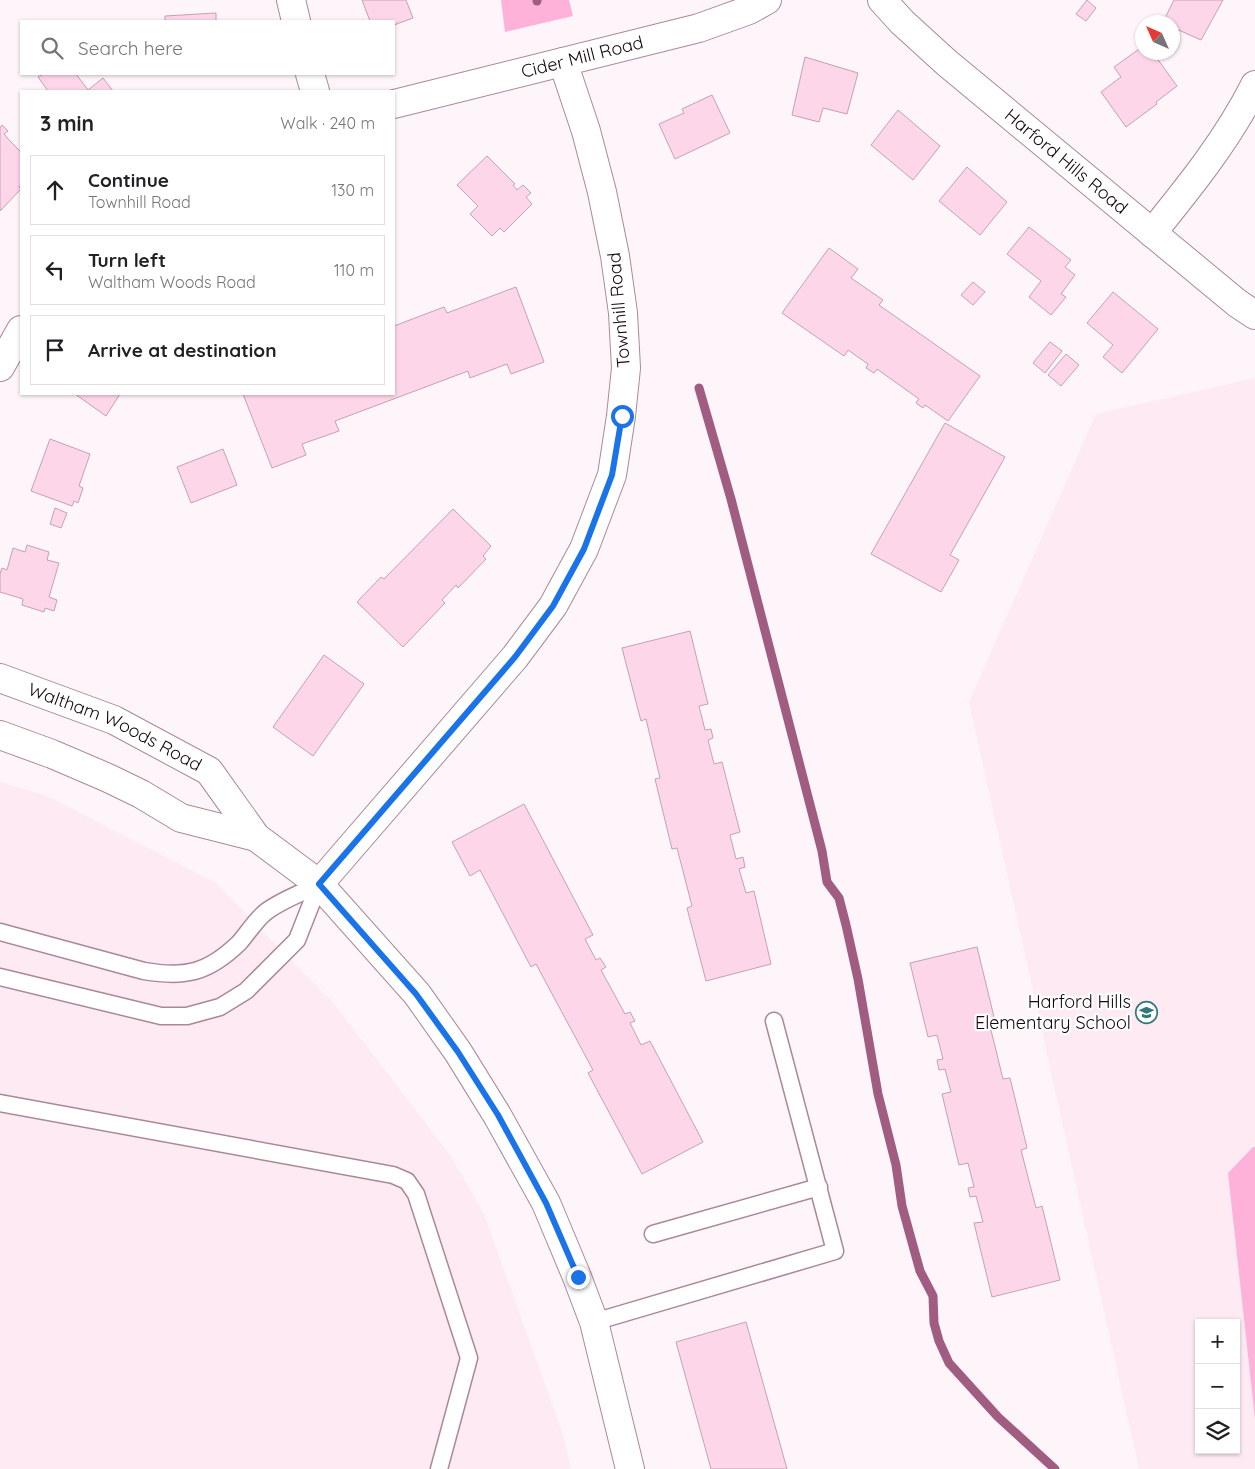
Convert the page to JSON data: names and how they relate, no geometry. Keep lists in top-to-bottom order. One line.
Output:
{"streets":{"street":["Cider Mill Road","Harford Hills Road","Townhill Road","Waltham Woods Road"]},"crossings":[["Cider Mill Road","Townhill Road"],["Townhill Road","Waltham Woods Road"]],"places":{"school or university":["Harford Hills Elementary School"]},"north":"top left","page":{"search":"Search here","heading":["3 min","Walk · 240 m"],"list":[["Continue","Townhill Road","130 m"],["Turn left","Waltham Woods Road","110 m"],"Arrive at destination"],"map_buttons":["+","−"]}}
